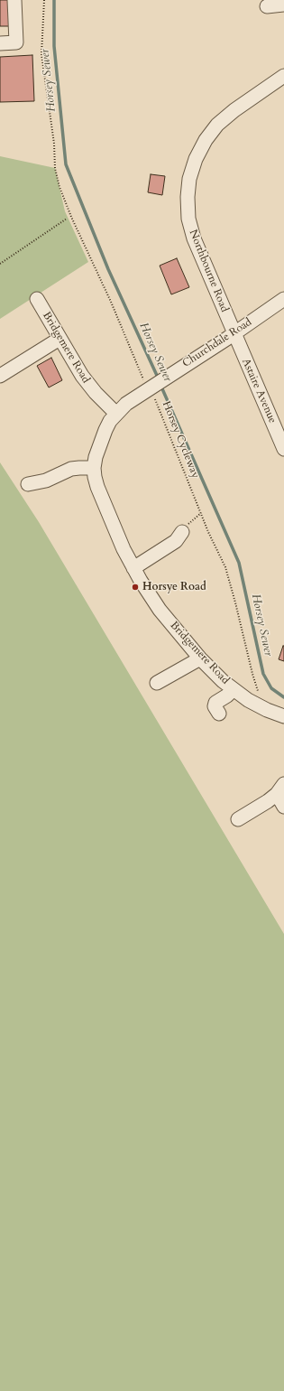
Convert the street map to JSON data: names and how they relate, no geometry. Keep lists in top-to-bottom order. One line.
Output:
{"streets":{"street":["Northbourne Road","Churchdale Road","Bridgemere Road","Astaire Avenue"],"path":["Horsey Cycleway"]},"crossings":[["Northbourne Road","Churchdale Road"],["Northbourne Road","Astaire Avenue"],["Churchdale Road","Bridgemere Road"],["Churchdale Road","Astaire Avenue"],["Churchdale Road","Horsey Cycleway"]],"water":["Horsey Sewer"],"places":["Horsye Road"]}
